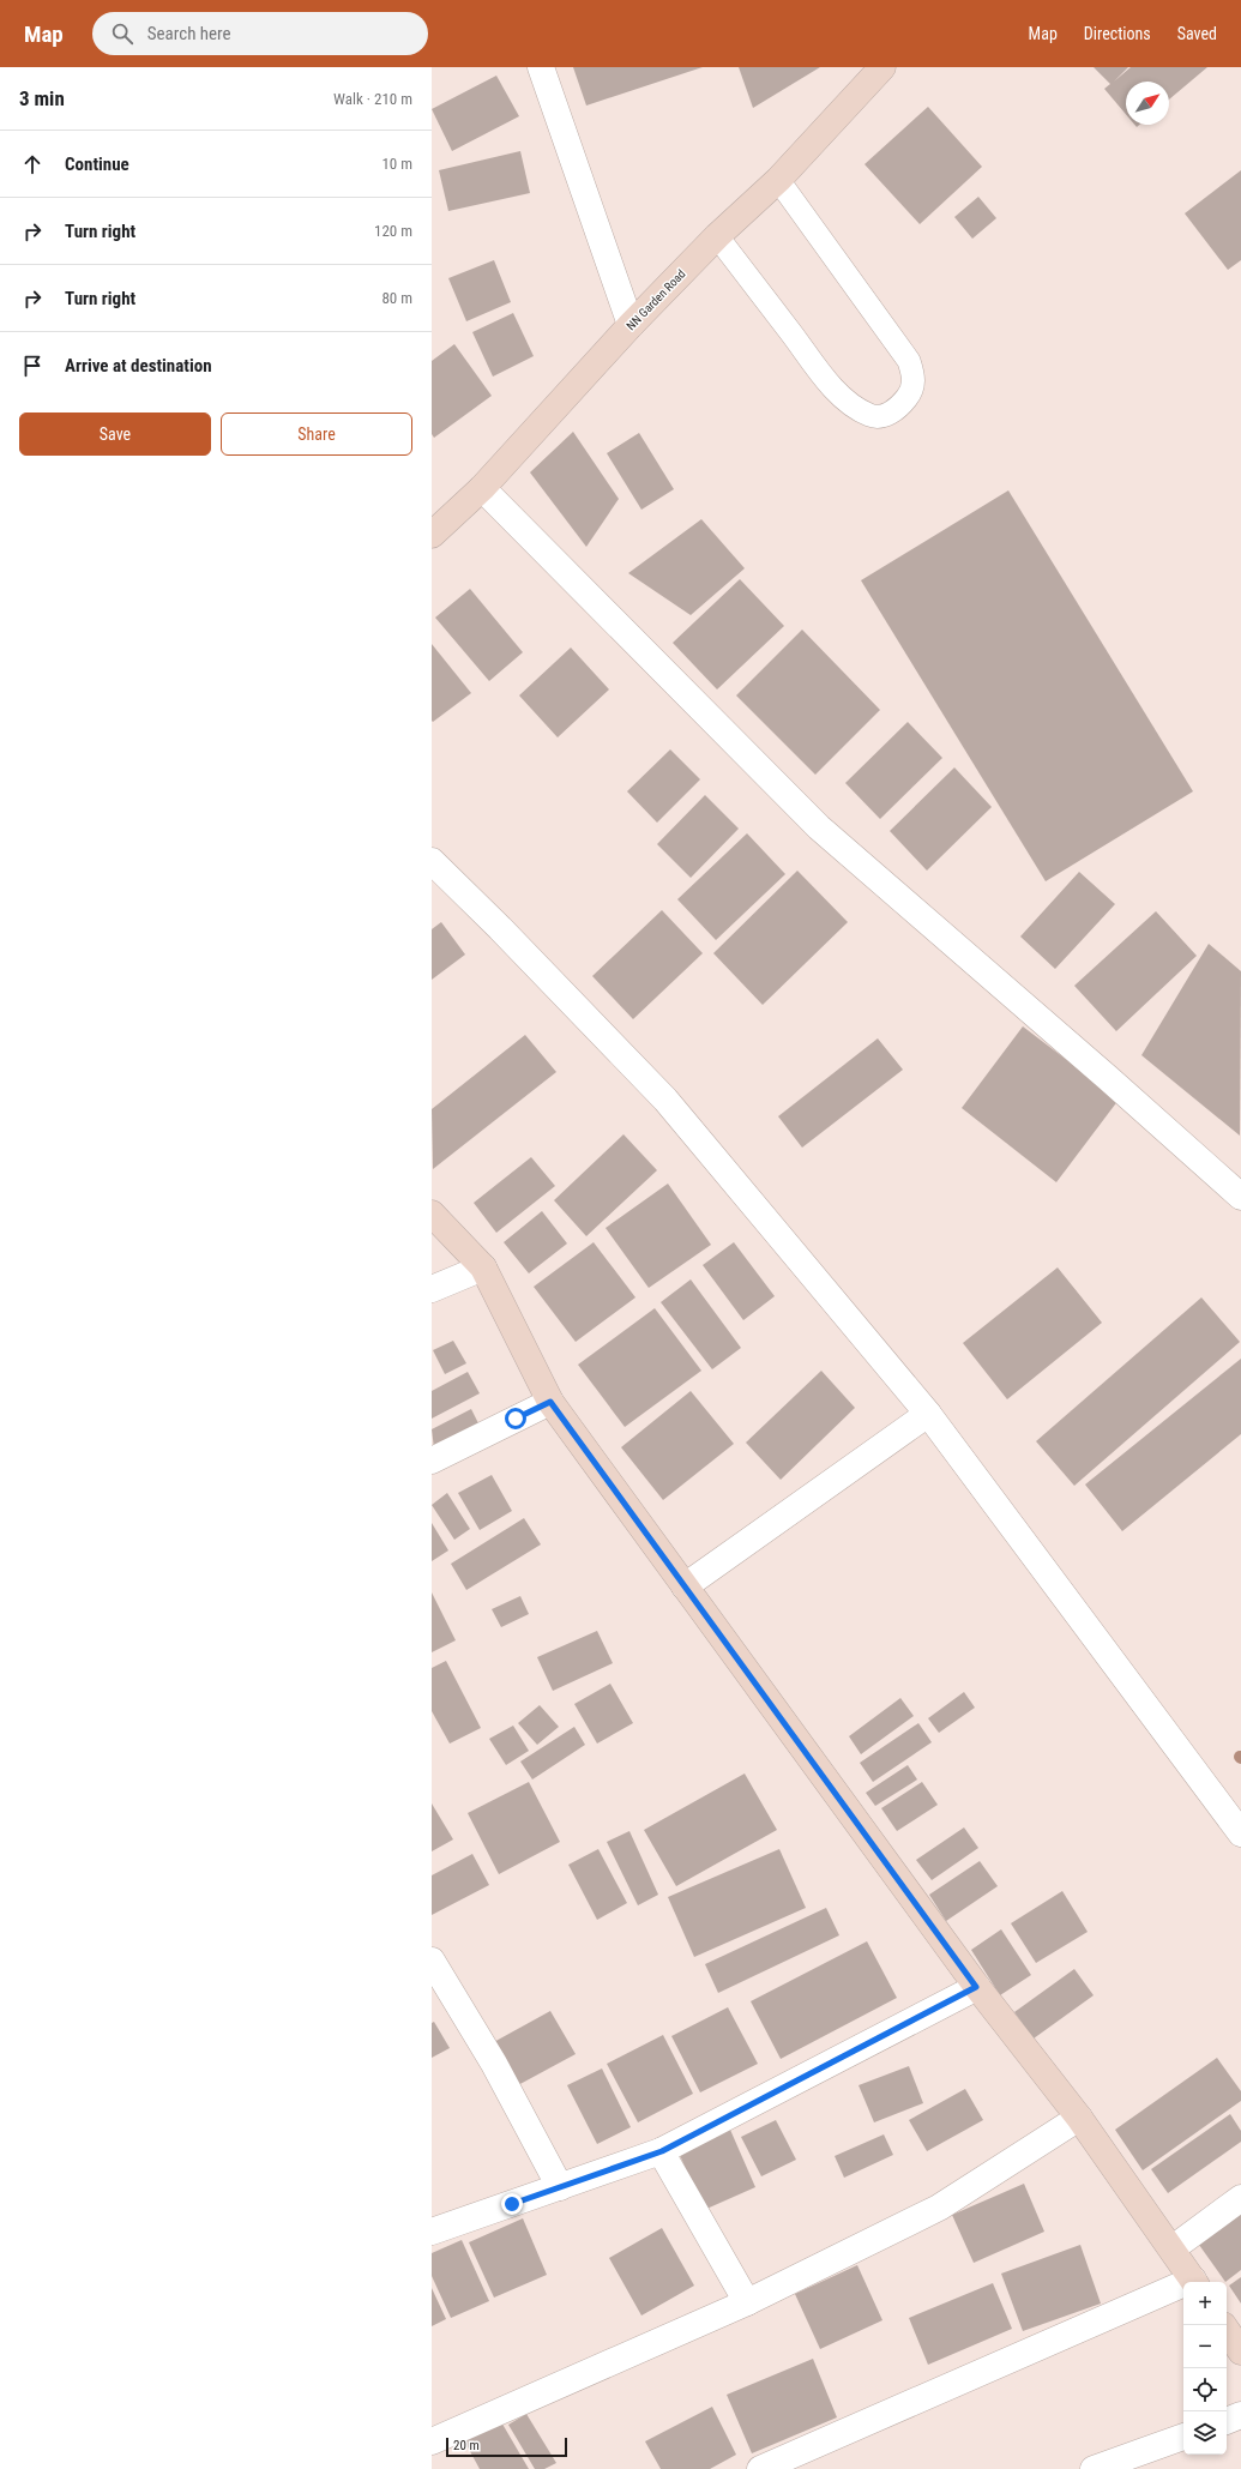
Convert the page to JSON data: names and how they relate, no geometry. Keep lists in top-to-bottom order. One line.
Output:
{"streets":{"street":["NN Garden Road"]},"scale_bar":"20 m","north":"top right","page":{"header":"Map","search":"Search here","nav":["Map","Directions","Saved"],"heading":["3 min","Walk · 210 m"],"list":[["Continue","10 m"],["Turn right","120 m"],["Turn right","80 m"],"Arrive at destination"],"buttons":["Save","Share"],"map_buttons":["+","−"],"scale":"20 m"}}
